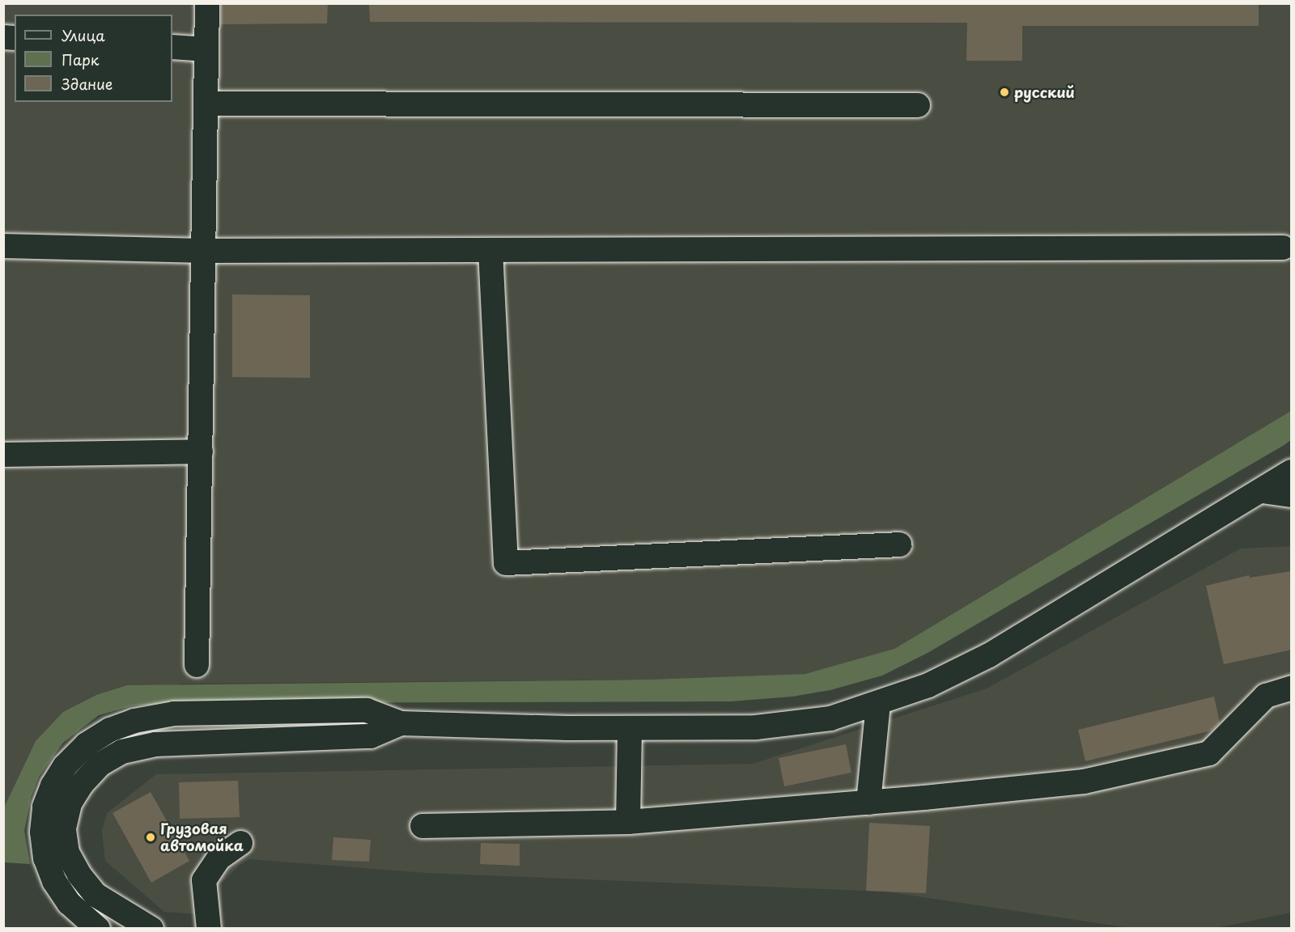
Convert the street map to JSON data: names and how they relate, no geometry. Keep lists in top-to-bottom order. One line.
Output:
{"places":["русский","Грузовая автомойка"],"legend":["Улица","Парк","Здание"]}
